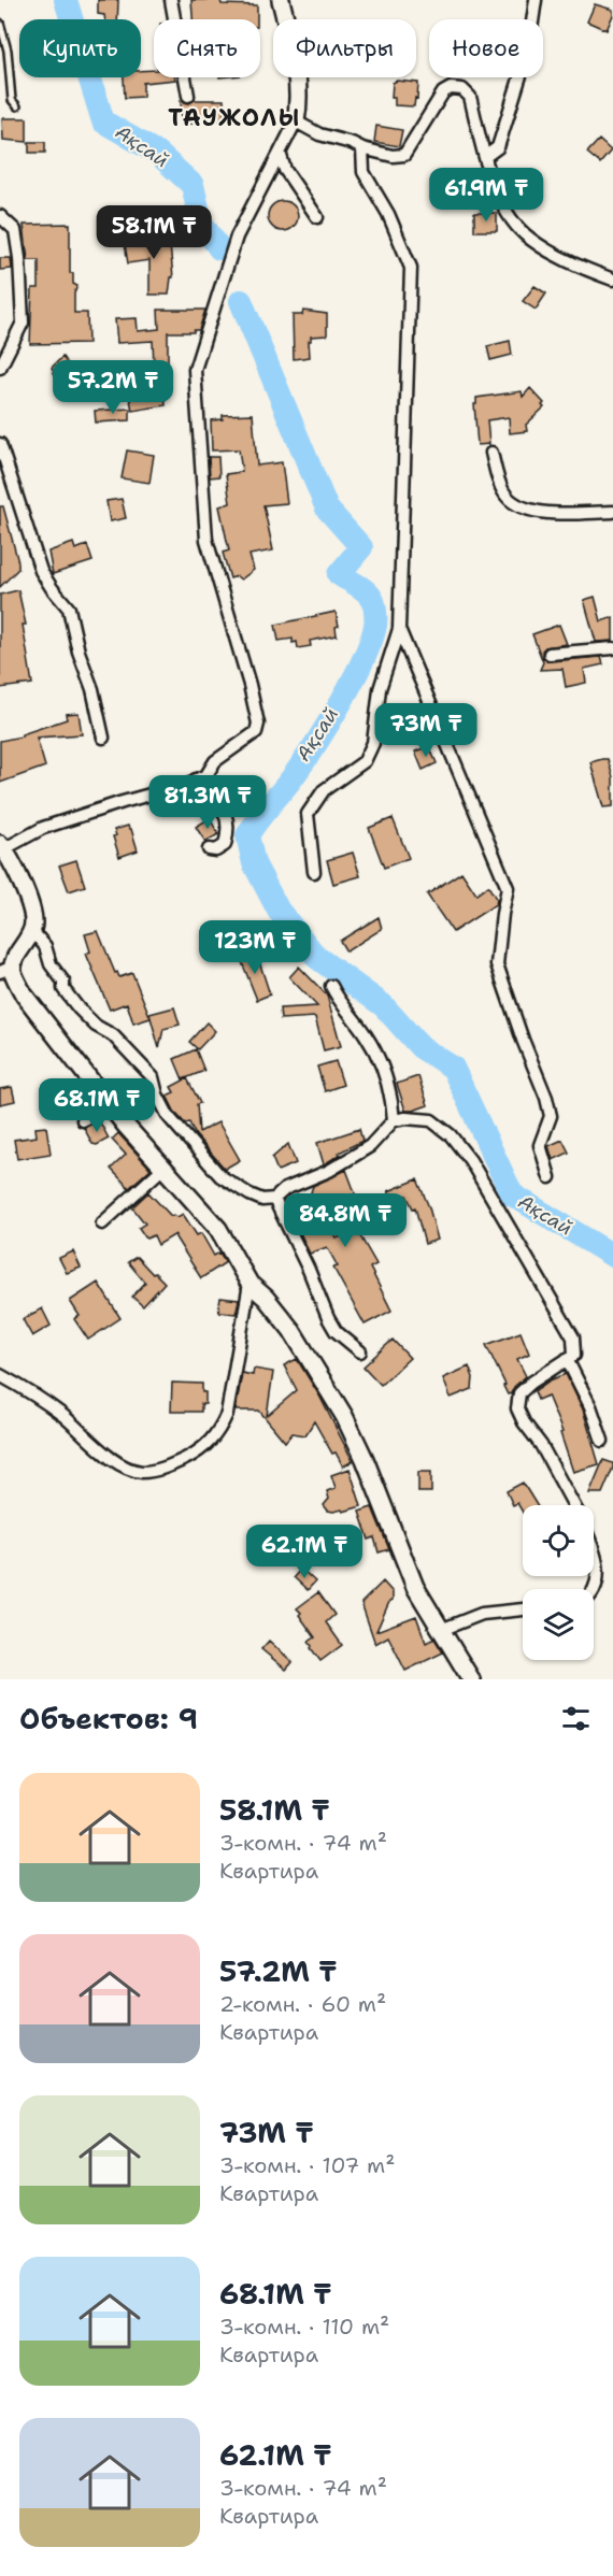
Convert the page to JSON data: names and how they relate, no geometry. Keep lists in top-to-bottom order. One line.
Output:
{"districts":["ТАУЖОЛЫ"],"water":["Ақсай"],"page":{"chip":["Купить","Снять","Фильтры","Новое"],"price":["61.9M ₸","58.1M ₸","57.2M ₸","73M ₸","81.3M ₸","123M ₸","68.1M ₸","84.8M ₸","62.1M ₸"],"heading":"Объектов: 9","list":[{"name":"58.1M ₸","note":"3-комн. · 74 m² · Квартира"},{"name":"57.2M ₸","note":"2-комн. · 60 m² · Квартира"},{"name":"73M ₸","note":"3-комн. · 107 m² · Квартира"},{"name":"68.1M ₸","note":"3-комн. · 110 m² · Квартира"},{"name":"62.1M ₸","note":"3-комн. · 74 m² · Квартира"}]}}
